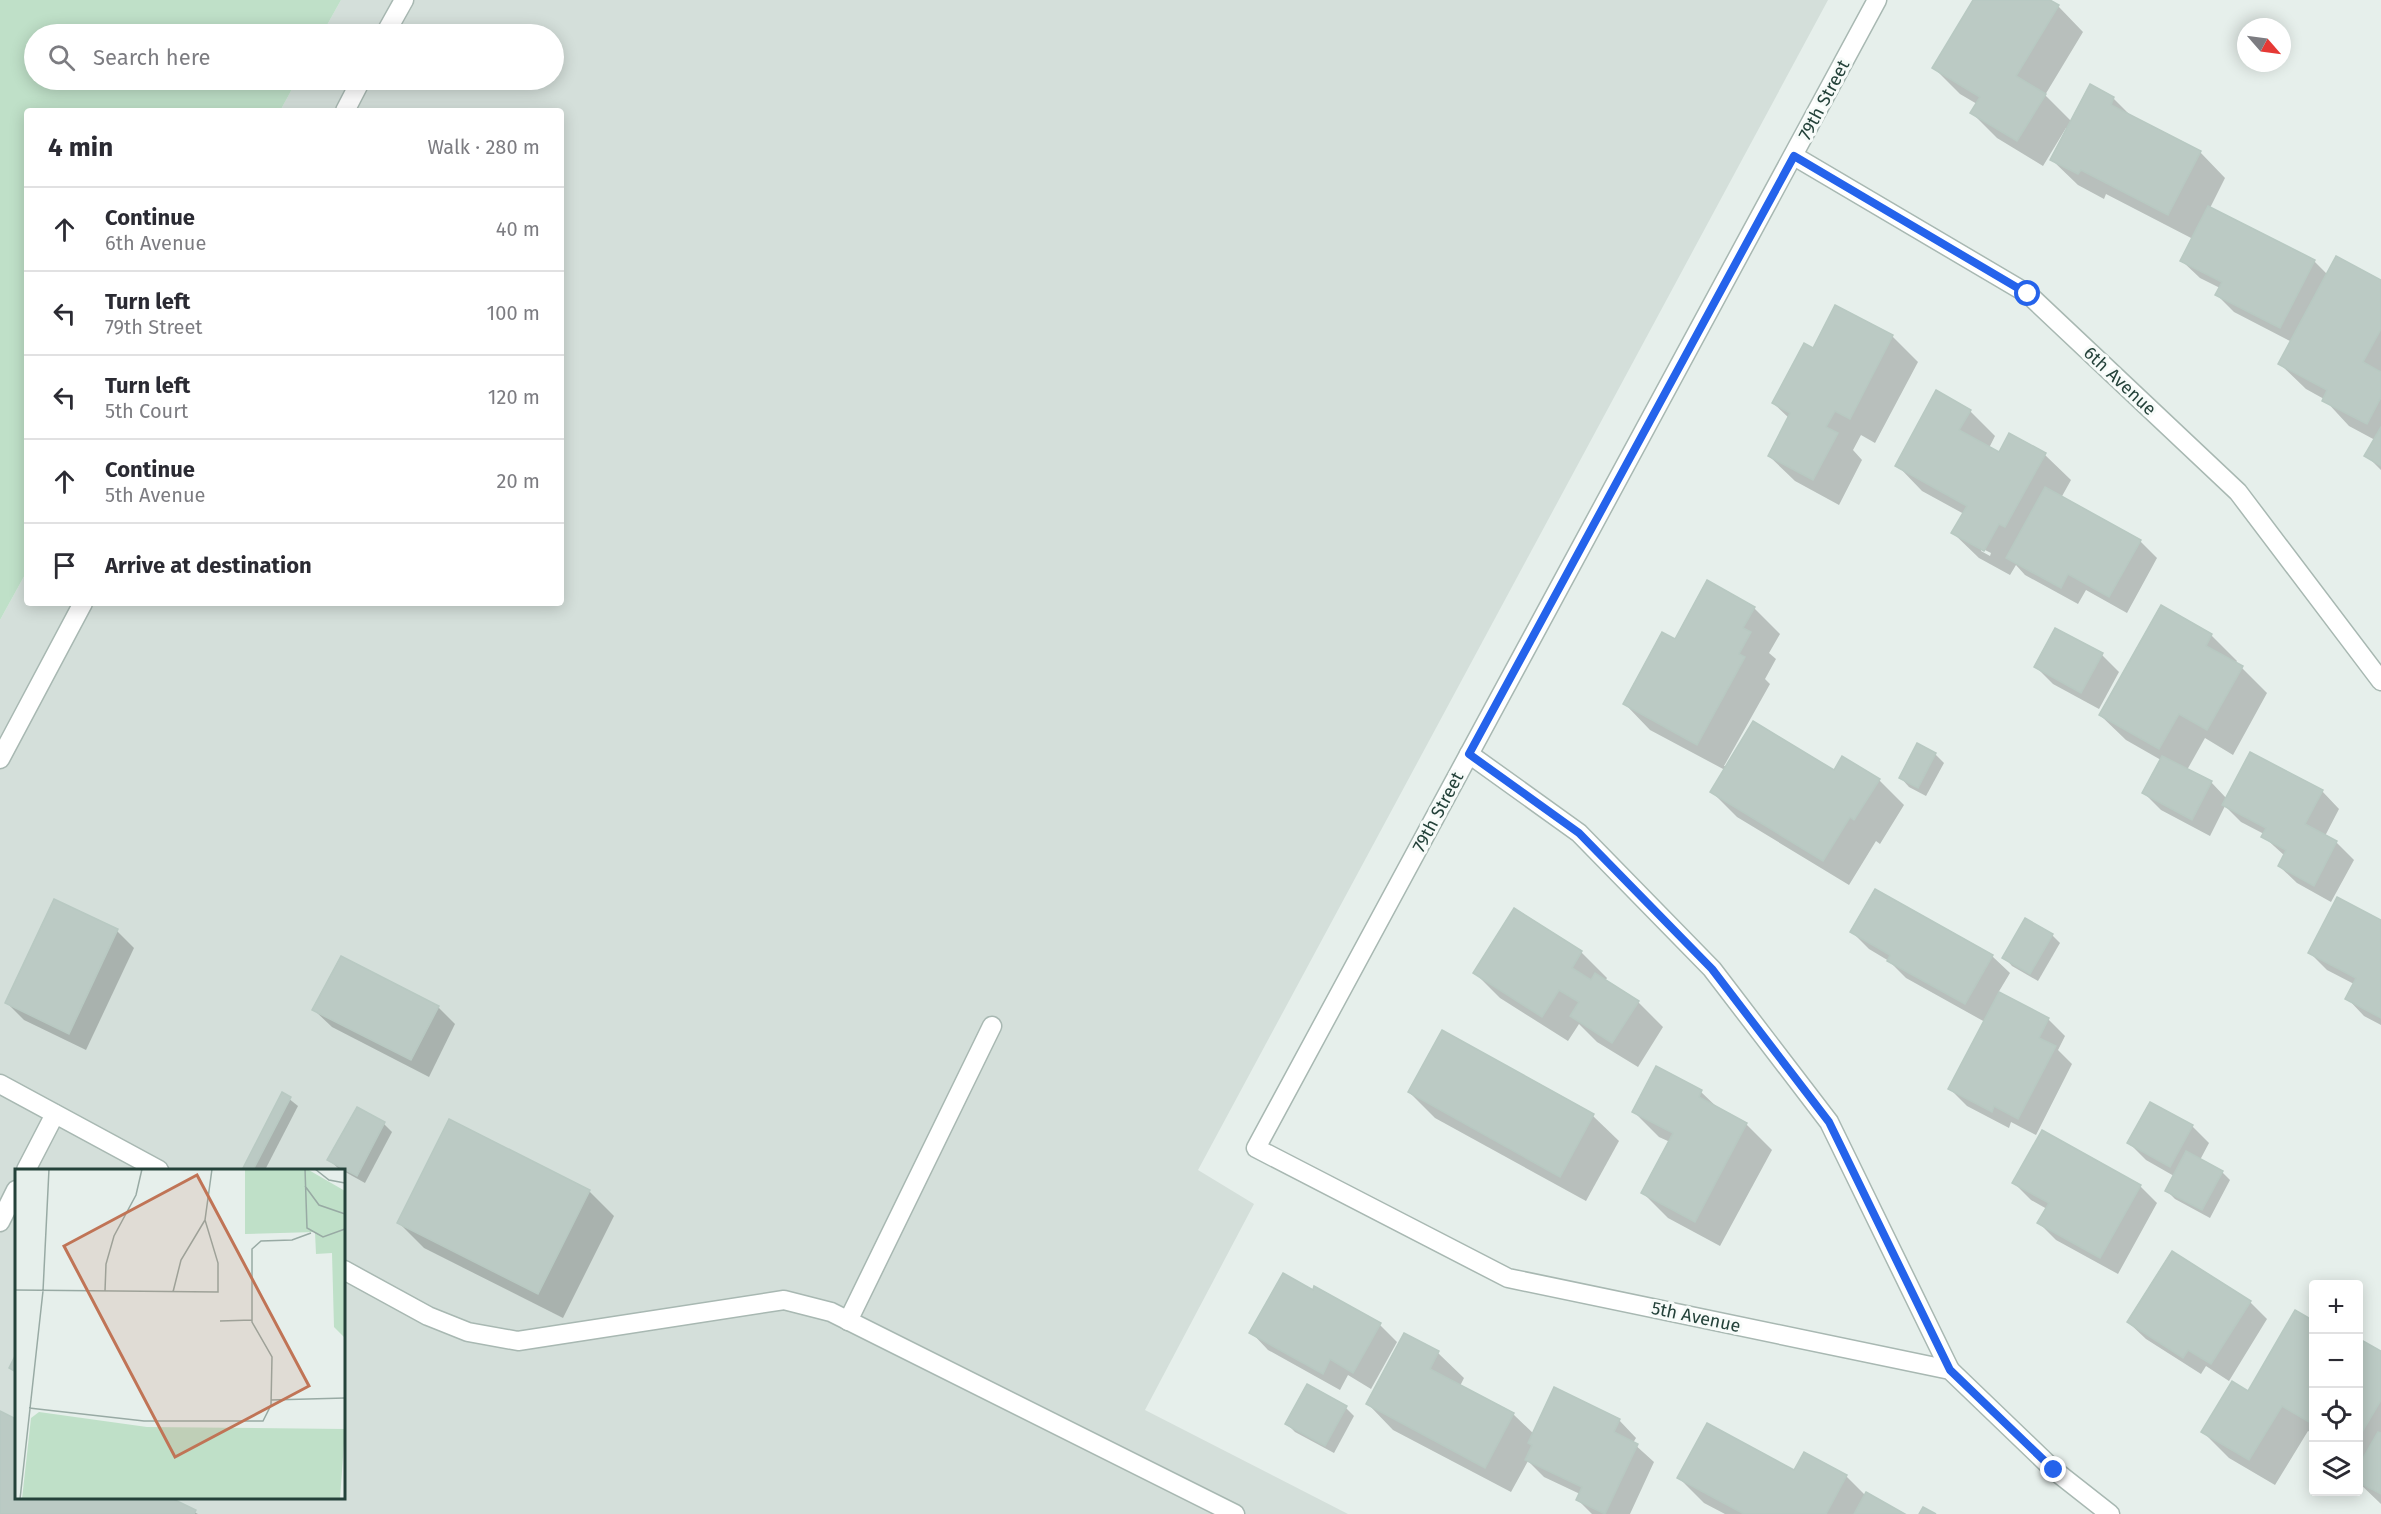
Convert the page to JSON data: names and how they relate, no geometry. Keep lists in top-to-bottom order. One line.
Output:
{"streets":{"street":["79th Street","6th Avenue","5th Avenue"]},"crossings":[["79th Street","6th Avenue"],["79th Street","5th Avenue"]],"north":"bottom right","page":{"search":"Search here","heading":["4 min","Walk · 280 m"],"list":[["Continue","6th Avenue","40 m"],["Turn left","79th Street","100 m"],["Turn left","5th Court","120 m"],["Continue","5th Avenue","20 m"],"Arrive at destination"],"map_buttons":["+","−"]}}
